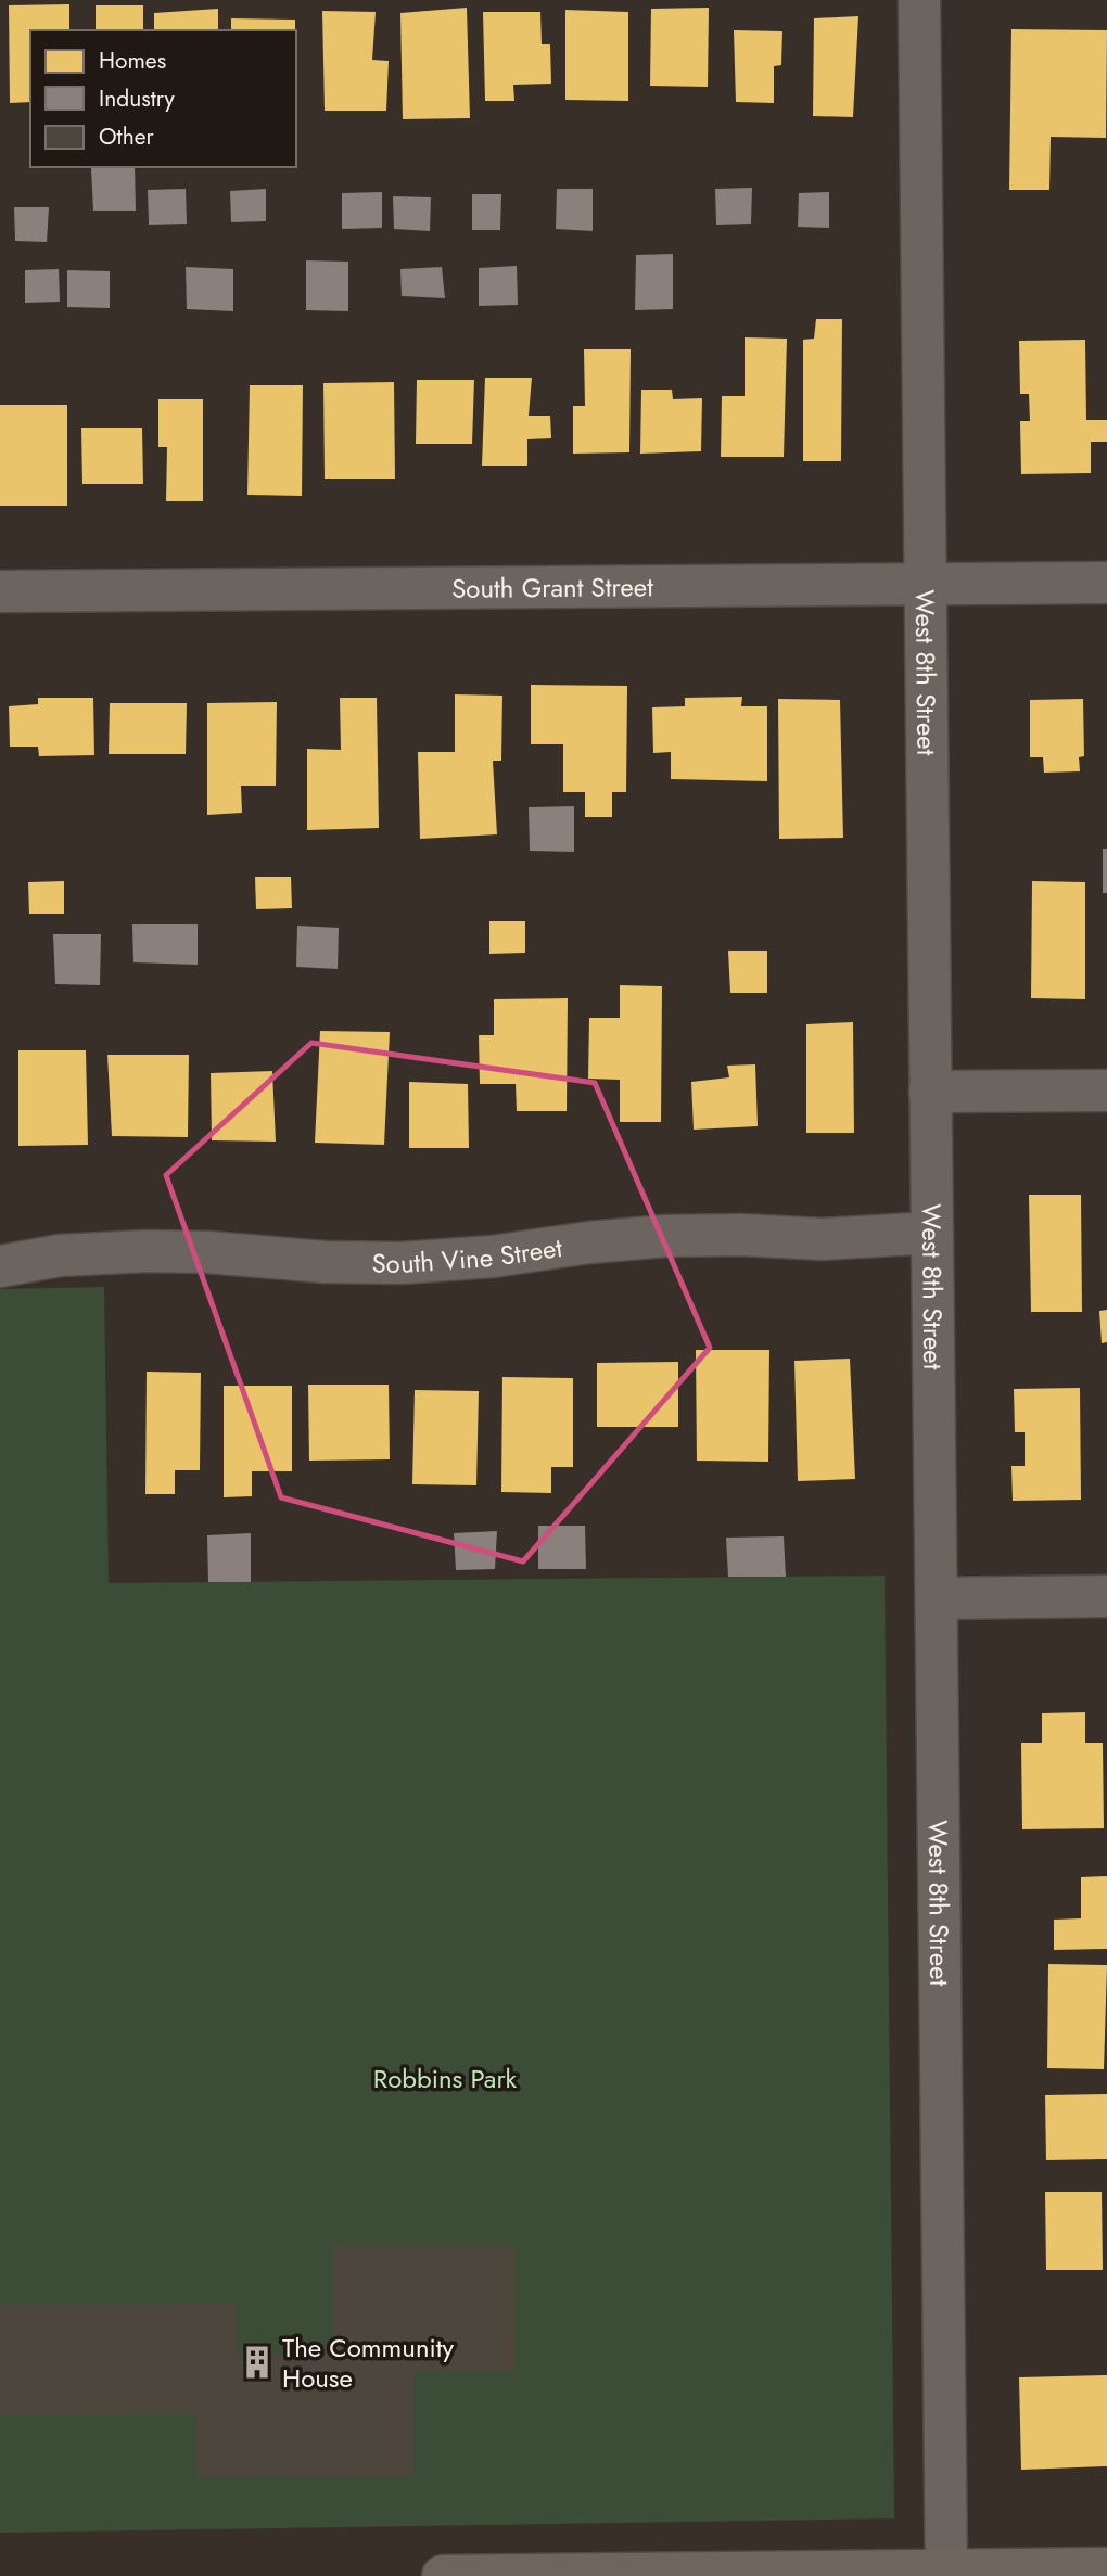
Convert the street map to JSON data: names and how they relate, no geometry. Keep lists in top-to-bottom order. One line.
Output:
{"streets":{"street":["South Grant Street","West 8th Street","South Vine Street"]},"crossings":[["South Grant Street","West 8th Street"],["West 8th Street","South Vine Street"]],"parks":["Robbins Park"],"places":{"building":["The Community House"]},"legend":["Homes","Industry","Other"]}
